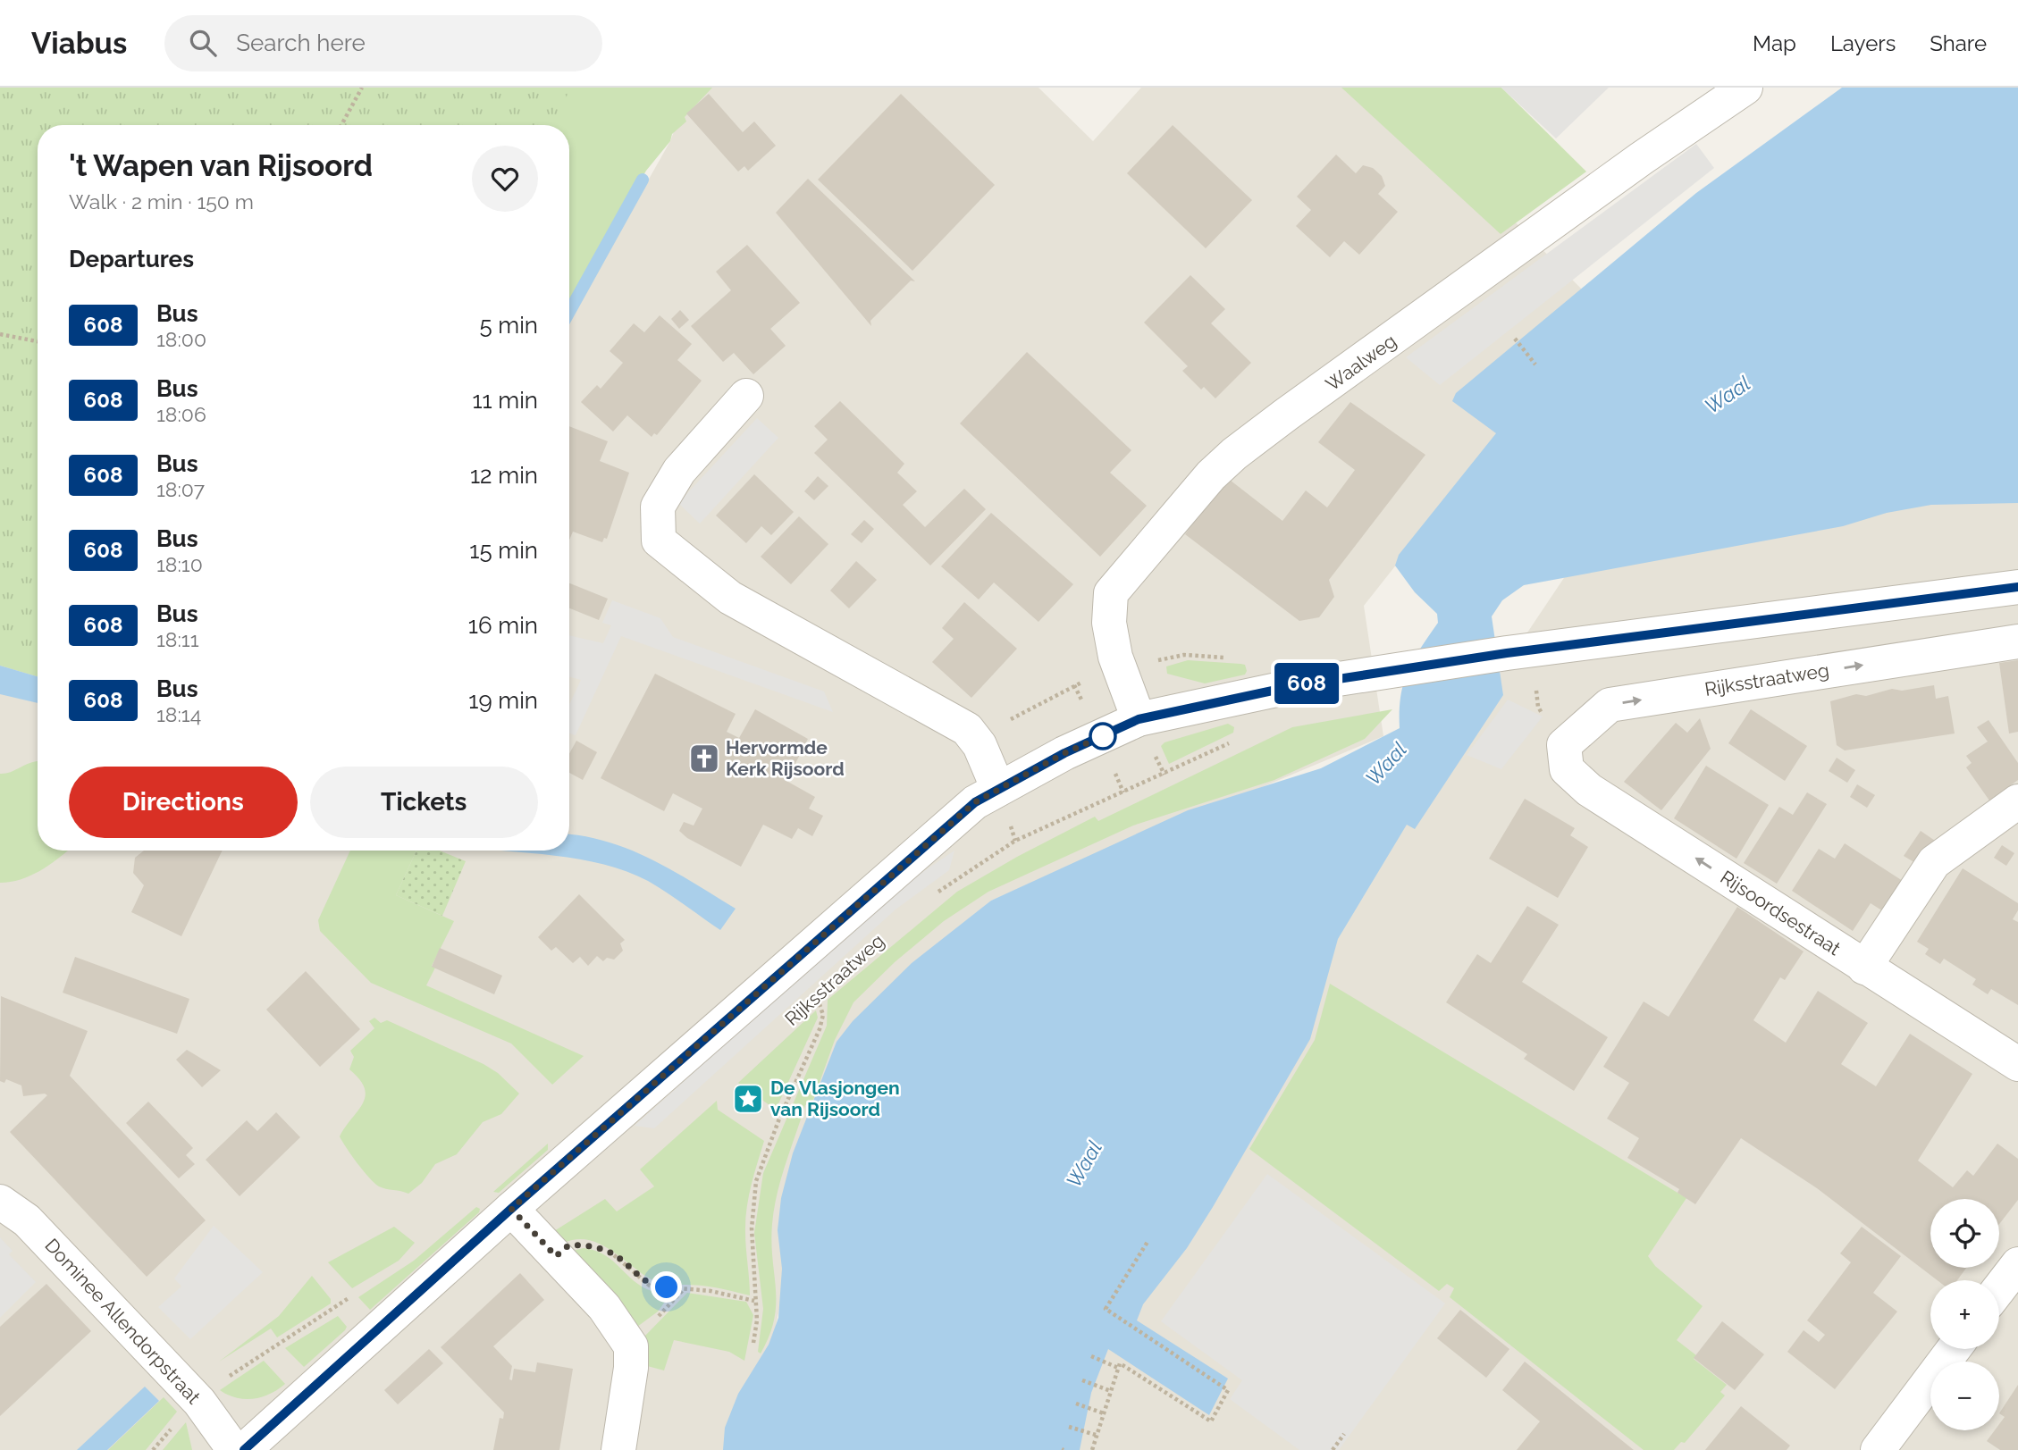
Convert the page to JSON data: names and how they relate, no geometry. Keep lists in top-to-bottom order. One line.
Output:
{"streets":{"street":["Waalweg","Rijksstraatweg","Rijsoordsestraat","Dominee Allendorpstraat"]},"crossings":[["Rijksstraatweg","Rijsoordsestraat"]],"one_way":["Rijsoordsestraat"],"water":["Waal"],"places":{"church":["Hervormde Kerk Rijsoord"],"place":["De Vlasjongen van Rijsoord"]},"lines":["bus line 608"],"page":{"header":"Viabus","search":"Search here","nav":["Map","Layers","Share"],"on_map":"608","heading":[["'t Wapen van Rijsoord","Walk · 2 min · 150 m"],"Departures"],"list":[{"mark":"608","name":"Bus","note":"18:00","value":"5 min"},{"mark":"608","name":"Bus","note":"18:06","value":"11 min"},{"mark":"608","name":"Bus","note":"18:07","value":"12 min"},{"mark":"608","name":"Bus","note":"18:10","value":"15 min"},{"mark":"608","name":"Bus","note":"18:11","value":"16 min"},{"mark":"608","name":"Bus","note":"18:14","value":"19 min"}],"buttons":["Directions","Tickets"],"map_buttons":["+","−"]}}
